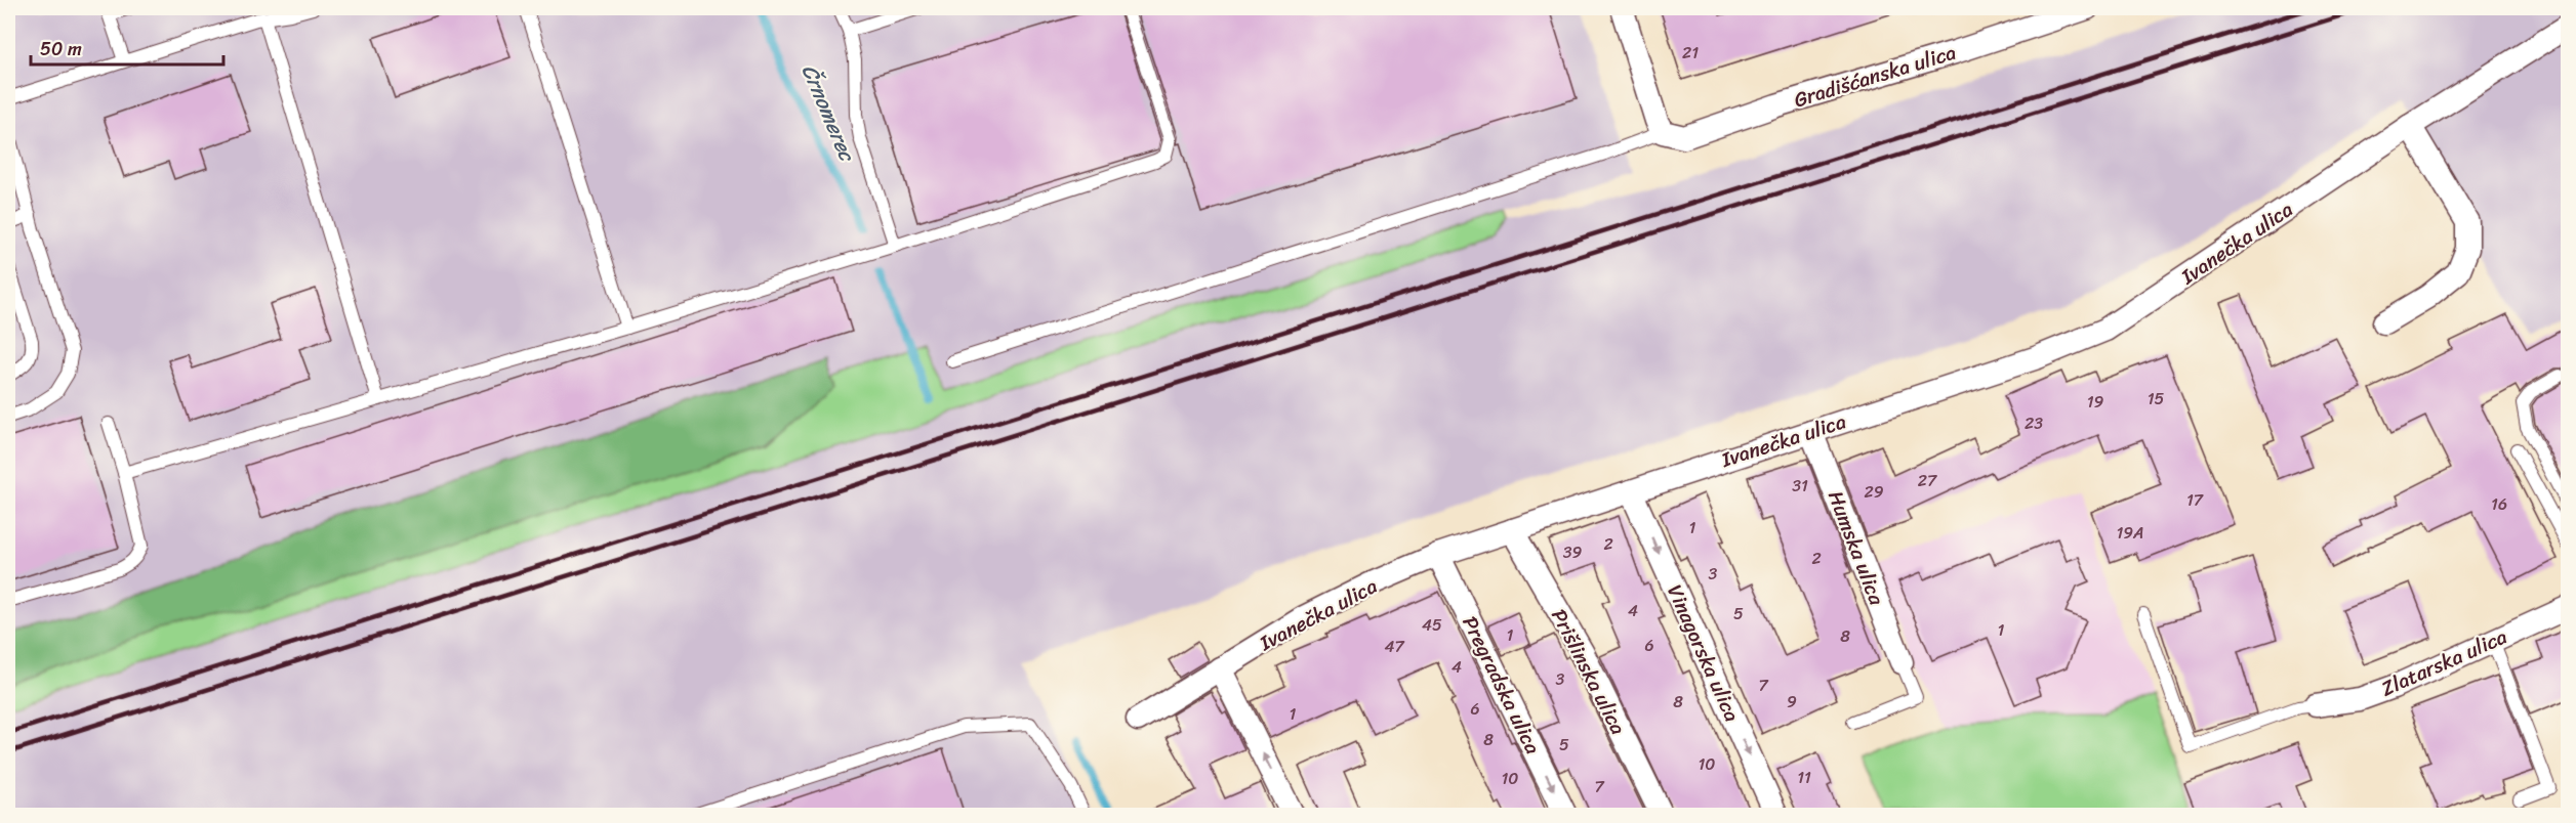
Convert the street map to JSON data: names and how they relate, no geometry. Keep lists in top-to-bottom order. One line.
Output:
{"streets":{"street":["Gradišćanska ulica","Ivanečka ulica","Humska ulica","Vinagorska ulica","Zlatarska ulica","Prišlinska ulica","Pregradska ulica"]},"crossings":[["Ivanečka ulica","Humska ulica"],["Ivanečka ulica","Vinagorska ulica"],["Ivanečka ulica","Prišlinska ulica"],["Ivanečka ulica","Pregradska ulica"]],"one_way":["Vinagorska ulica","Pregradska ulica"],"water":["Črnomerec"],"house_numbers":["21","15","19","23","27","31","29","17","16","1","19A","2","39","2","3","4","5","45","1","1","8","6","47","4","3","7","8","9","6","1","8","5","10","11","10","7"],"scale_bar":"50 m"}
